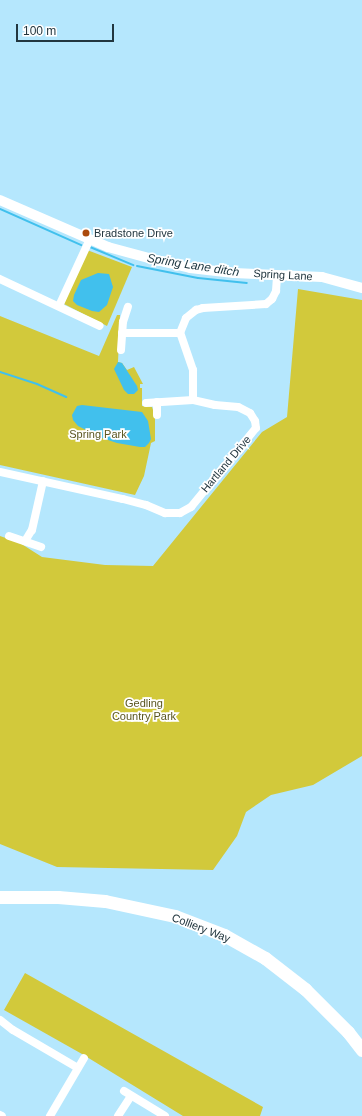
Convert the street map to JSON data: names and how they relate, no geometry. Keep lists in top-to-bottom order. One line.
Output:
{"streets":{"main road":["Colliery Way"],"street":["Spring Lane","Hartland Drive"]},"water":["Spring Lane ditch"],"parks":["Spring Park","Gedling Country Park"],"places":["Bradstone Drive"],"scale_bar":"100 m"}
